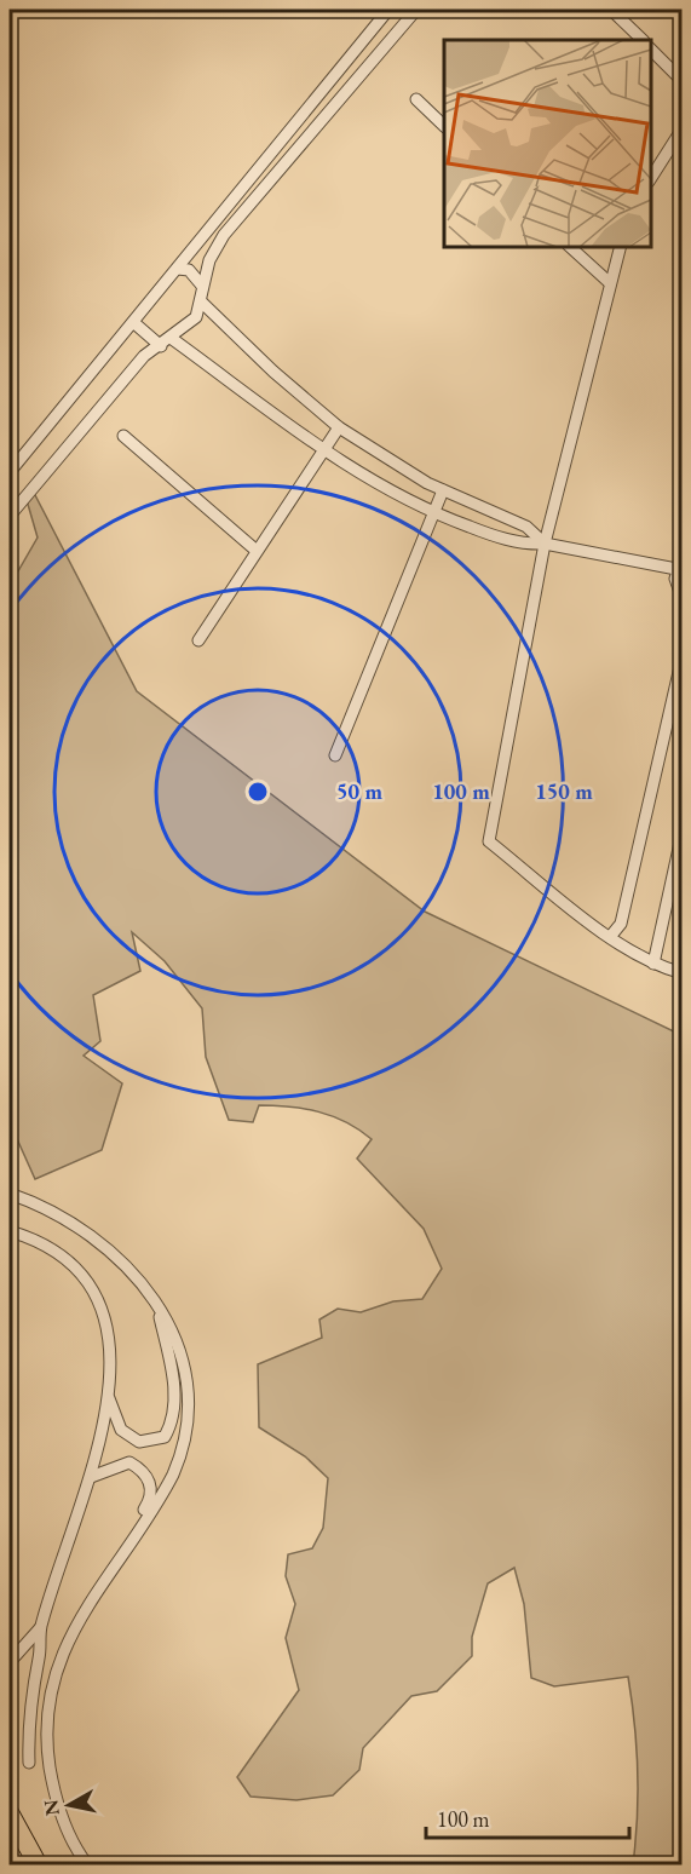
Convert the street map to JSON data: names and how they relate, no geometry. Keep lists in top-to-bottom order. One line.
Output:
{"scale_bar":"100 m","north":"left","rings":["50 m","100 m","150 m"]}
